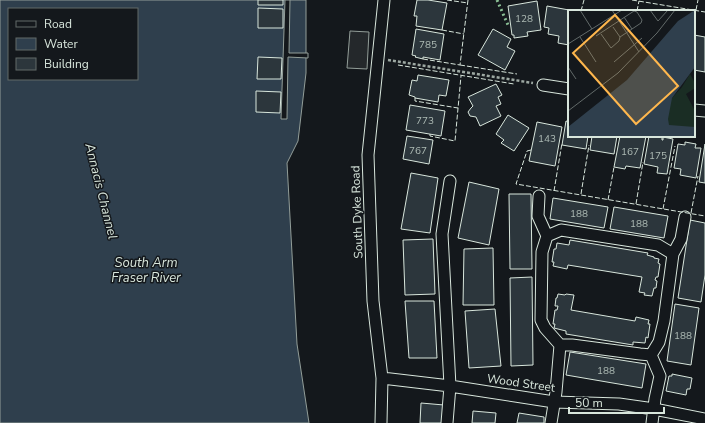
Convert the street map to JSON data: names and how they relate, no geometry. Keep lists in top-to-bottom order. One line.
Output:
{"streets":{"street":["South Dyke Road","Wood Street"]},"crossings":[["South Dyke Road","Wood Street"]],"water":["Annacis Channel","South Arm Fraser River"],"house_numbers":["128","785","773","143","767","167","175","188","188","188","188"],"legend":["Road","Water","Building"],"scale_bar":"50 m"}
